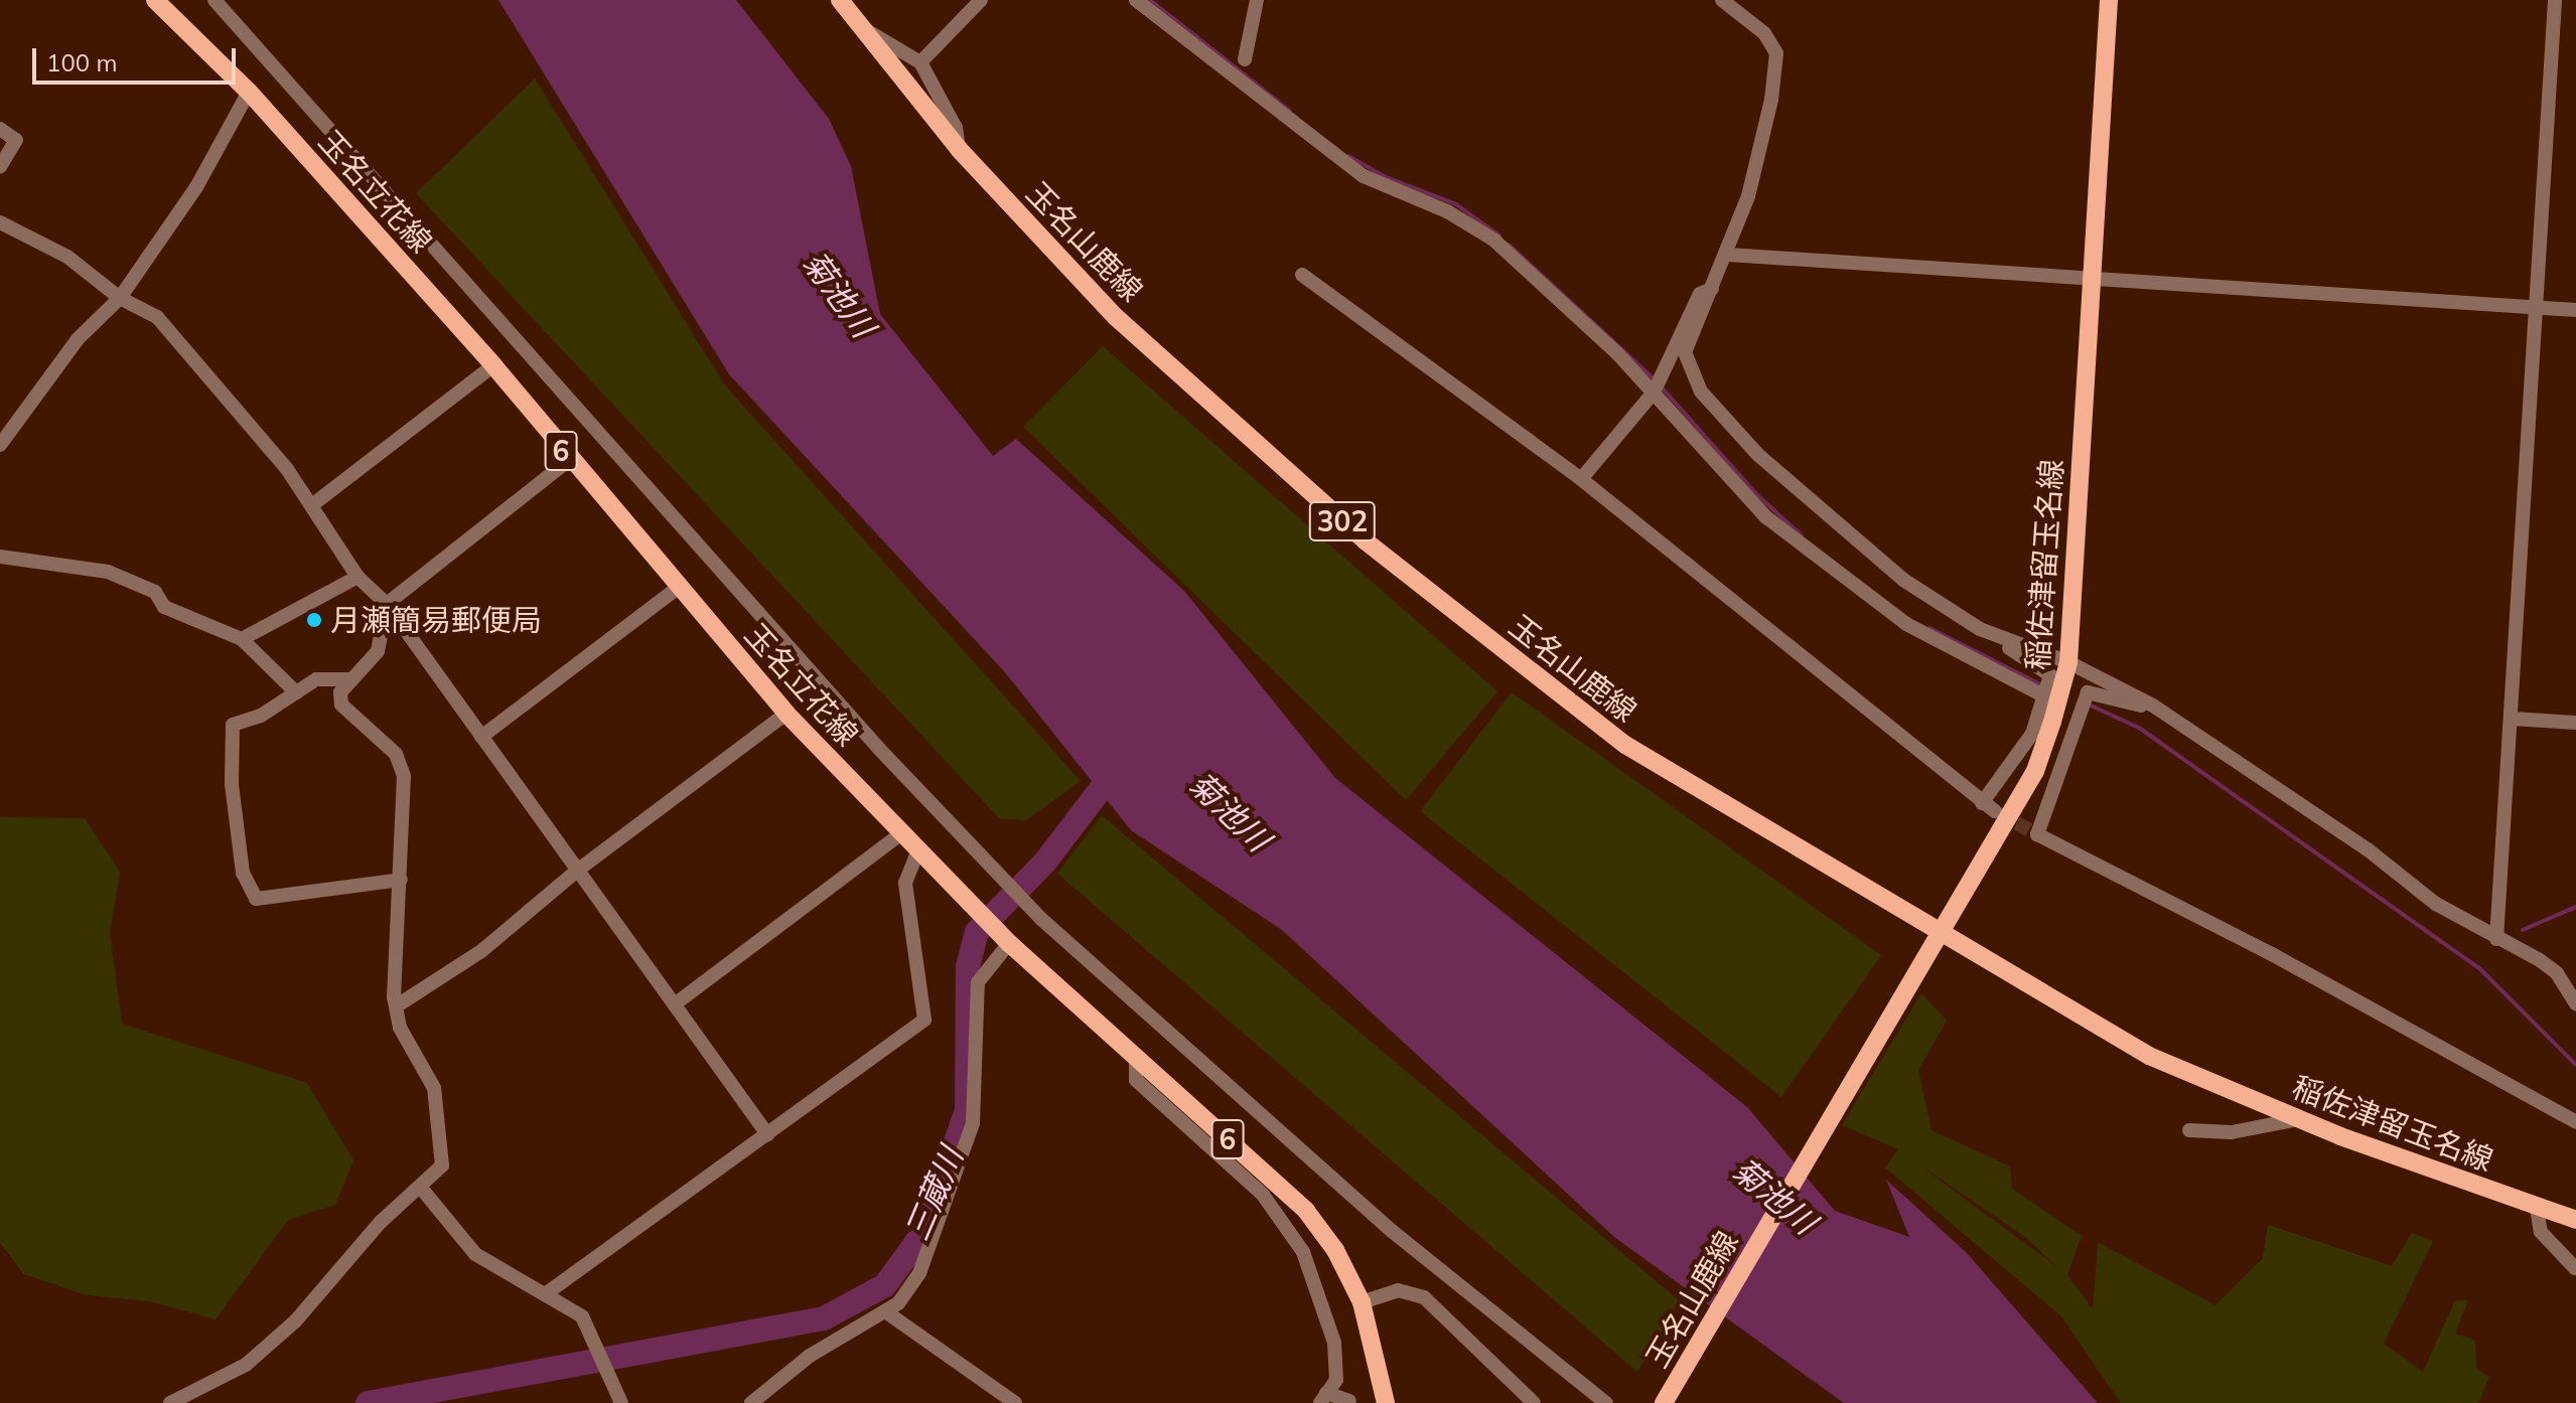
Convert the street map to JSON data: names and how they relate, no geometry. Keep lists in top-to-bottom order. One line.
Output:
{"streets":{"main road":["玉名立花線","玉名山鹿線","6","302","稲佐津留玉名線"]},"crossings":[["玉名山鹿線","稲佐津留玉名線"]],"water":["菊池川","三蔵川"],"places":["月瀬簡易郵便局"],"scale_bar":"100 m"}
